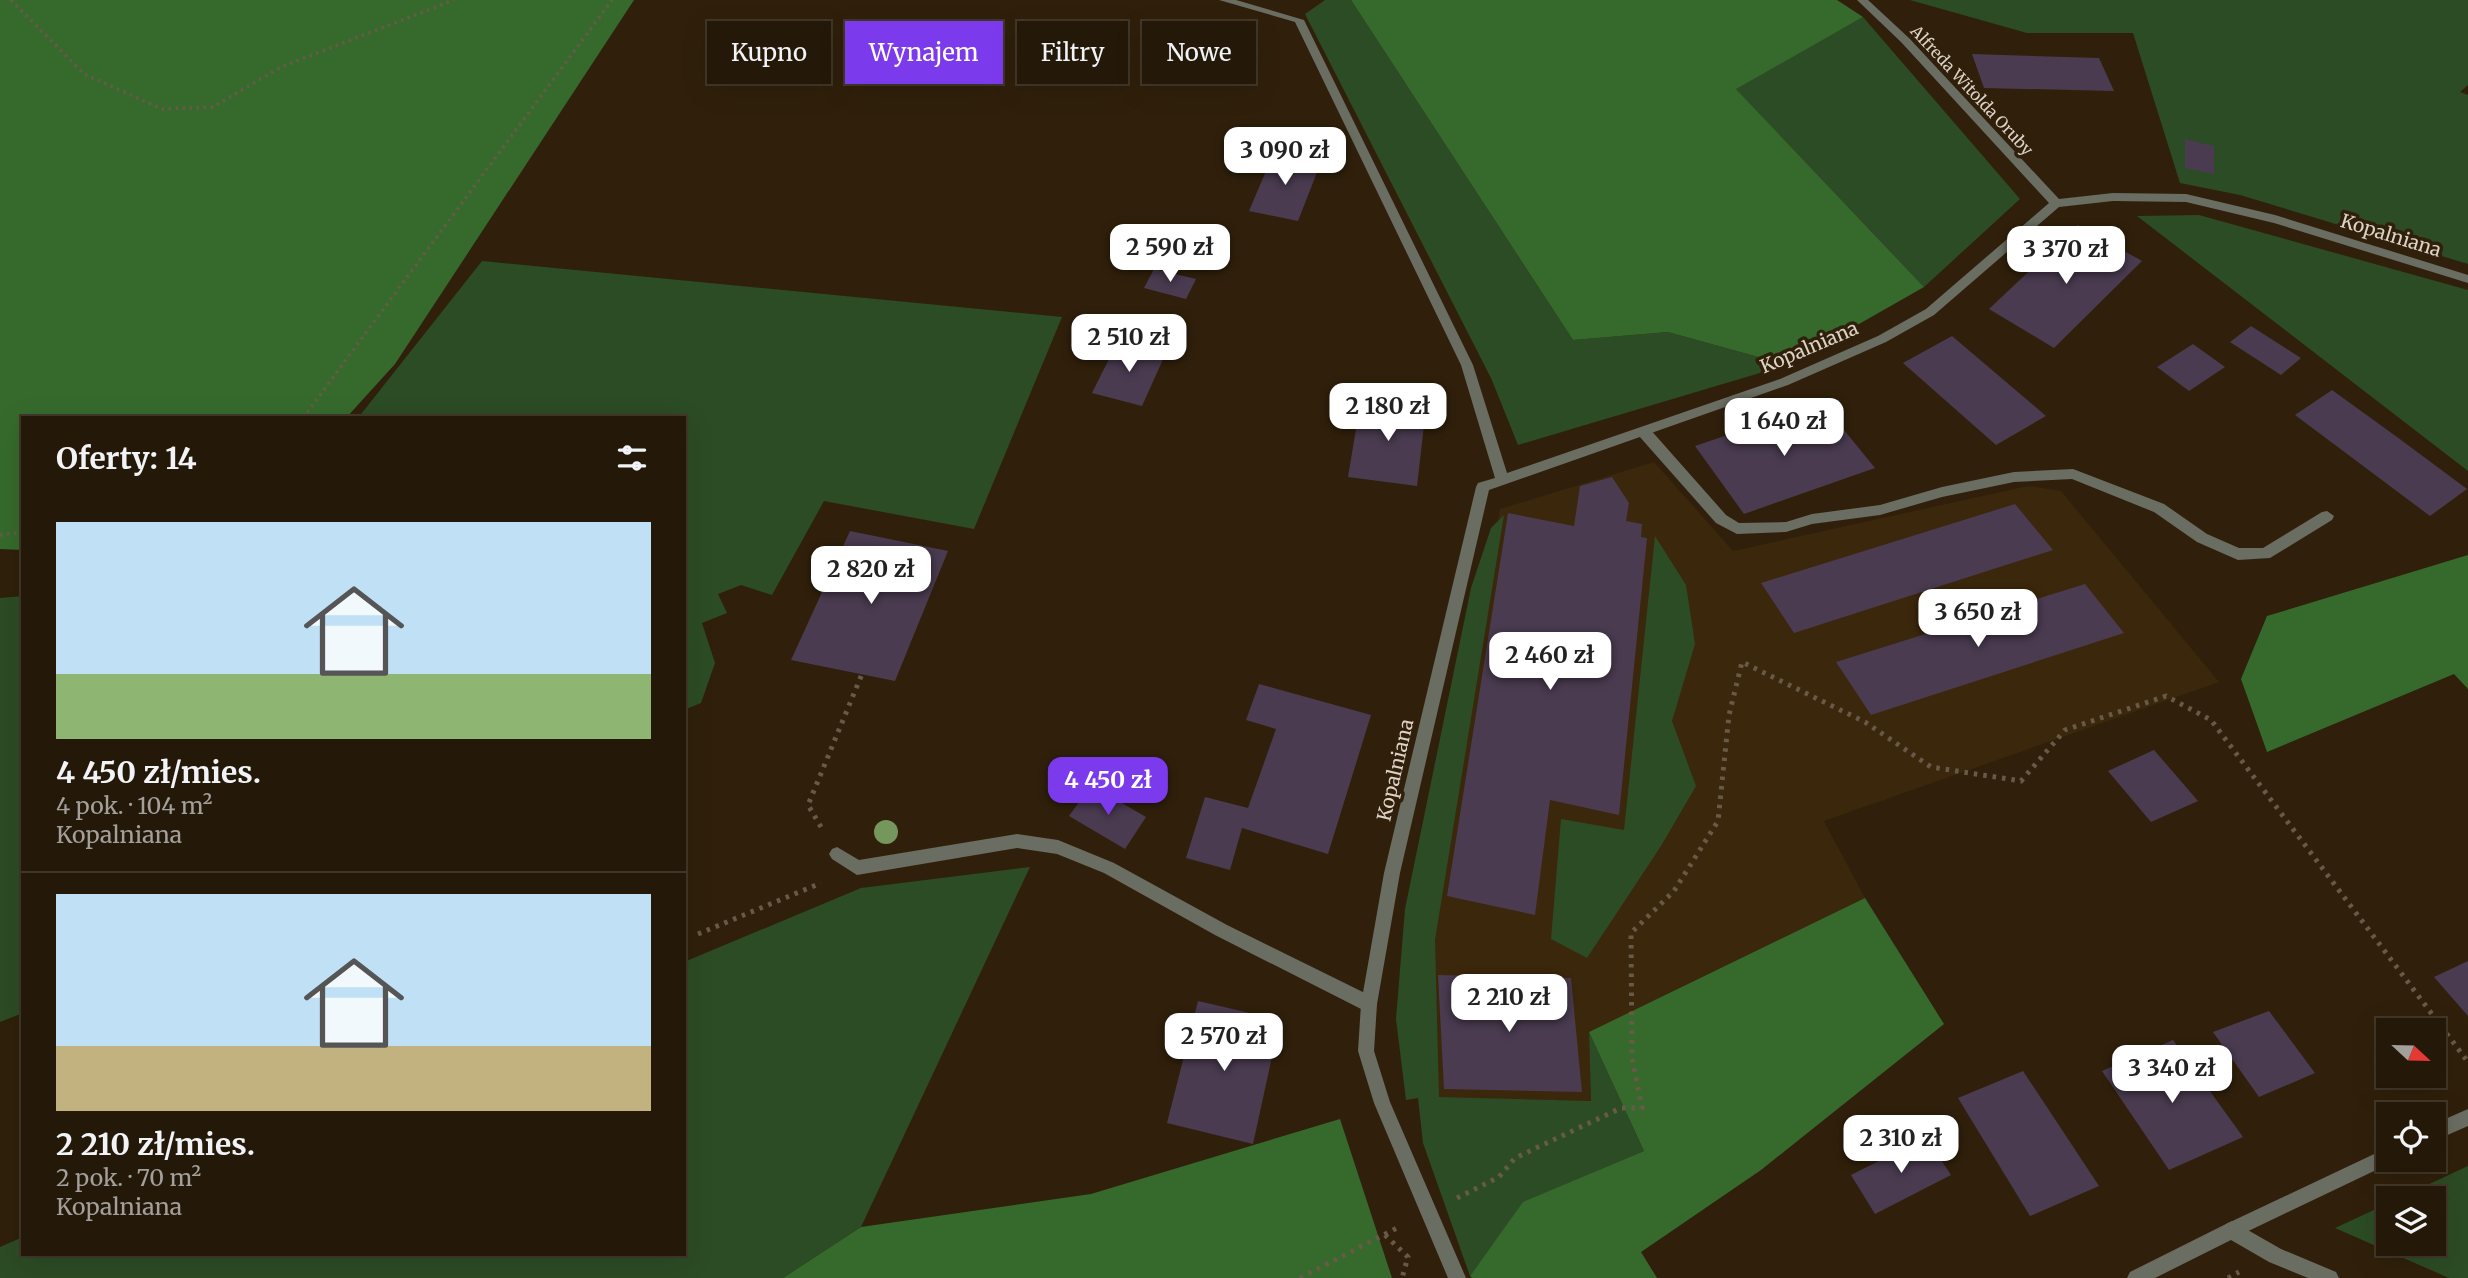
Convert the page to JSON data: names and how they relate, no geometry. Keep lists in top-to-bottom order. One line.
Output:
{"streets":{"street":["Alfreda Witolda Oruby","Kopalniana"]},"crossings":[["Alfreda Witolda Oruby","Kopalniana"]],"north":"right","page":{"chip":["Kupno","Wynajem","Filtry","Nowe"],"price":["3 090 zł","2 590 zł","3 370 zł","2 510 zł","2 180 zł","1 640 zł","2 820 zł","3 650 zł","2 460 zł","4 450 zł","2 210 zł","2 570 zł","3 340 zł","2 310 zł"],"heading":"Oferty: 14","list":[{"name":"4 450 zł/mies.","note":"4 pok. · 104 m² · Kopalniana"},{"name":"2 210 zł/mies.","note":"2 pok. · 70 m² · Kopalniana"}]}}
